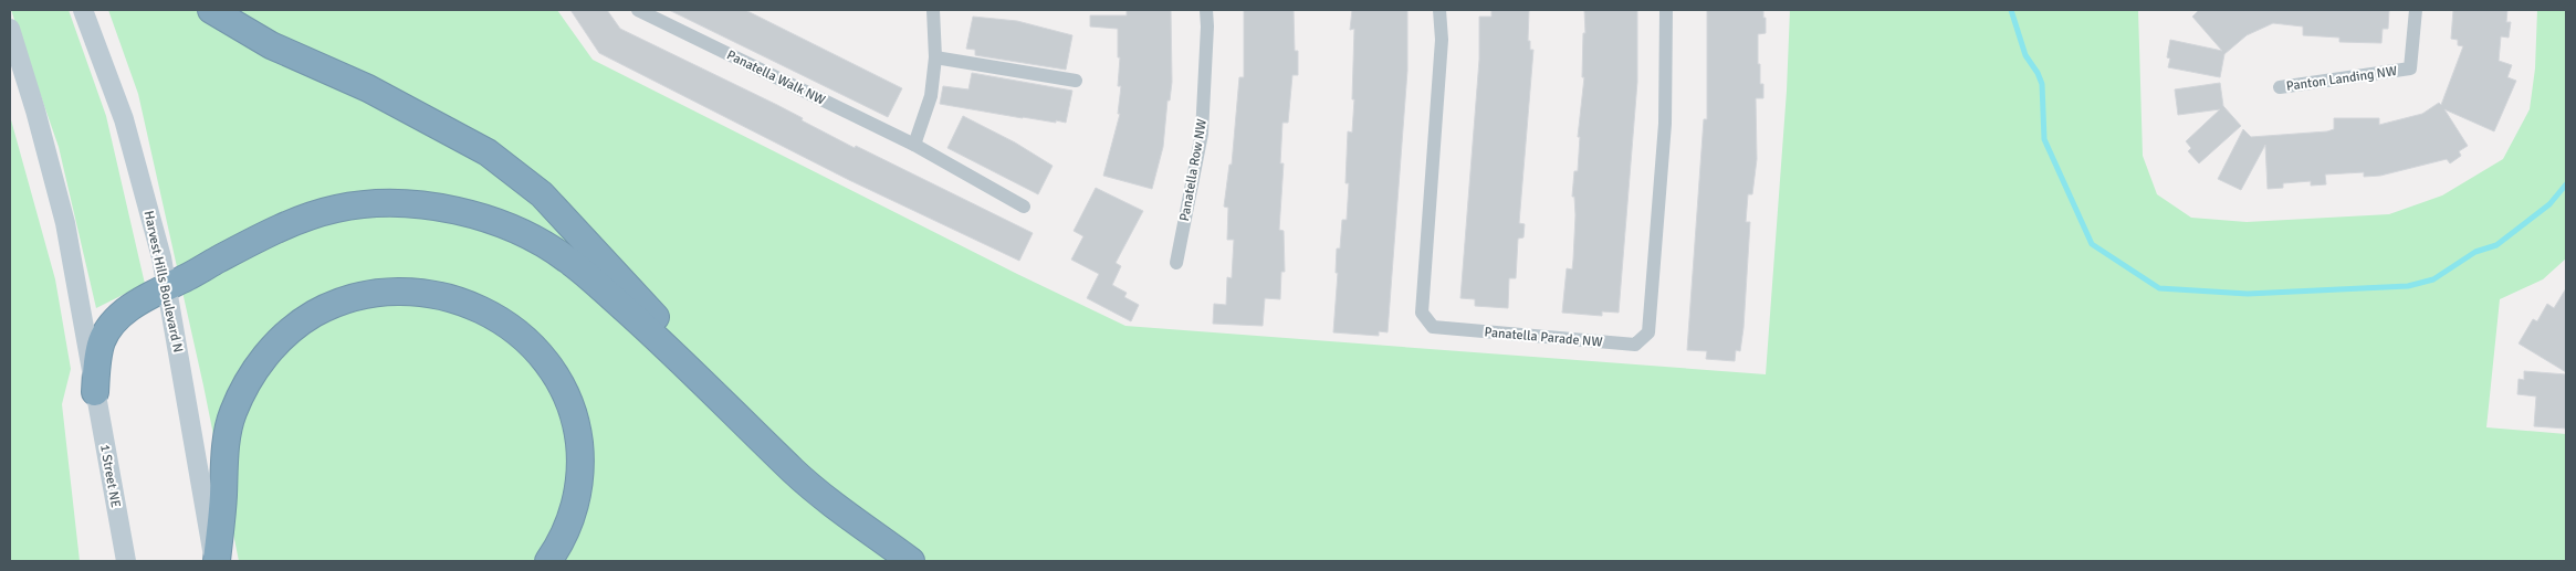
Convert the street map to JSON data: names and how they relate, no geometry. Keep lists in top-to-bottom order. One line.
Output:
{"streets":{"main road":["Harvest Hills Boulevard N","1 Street NE"],"street":["Panatella Walk NW","Panton Landing NW","Panatella Row NW","Panatella Parade NW"]}}
